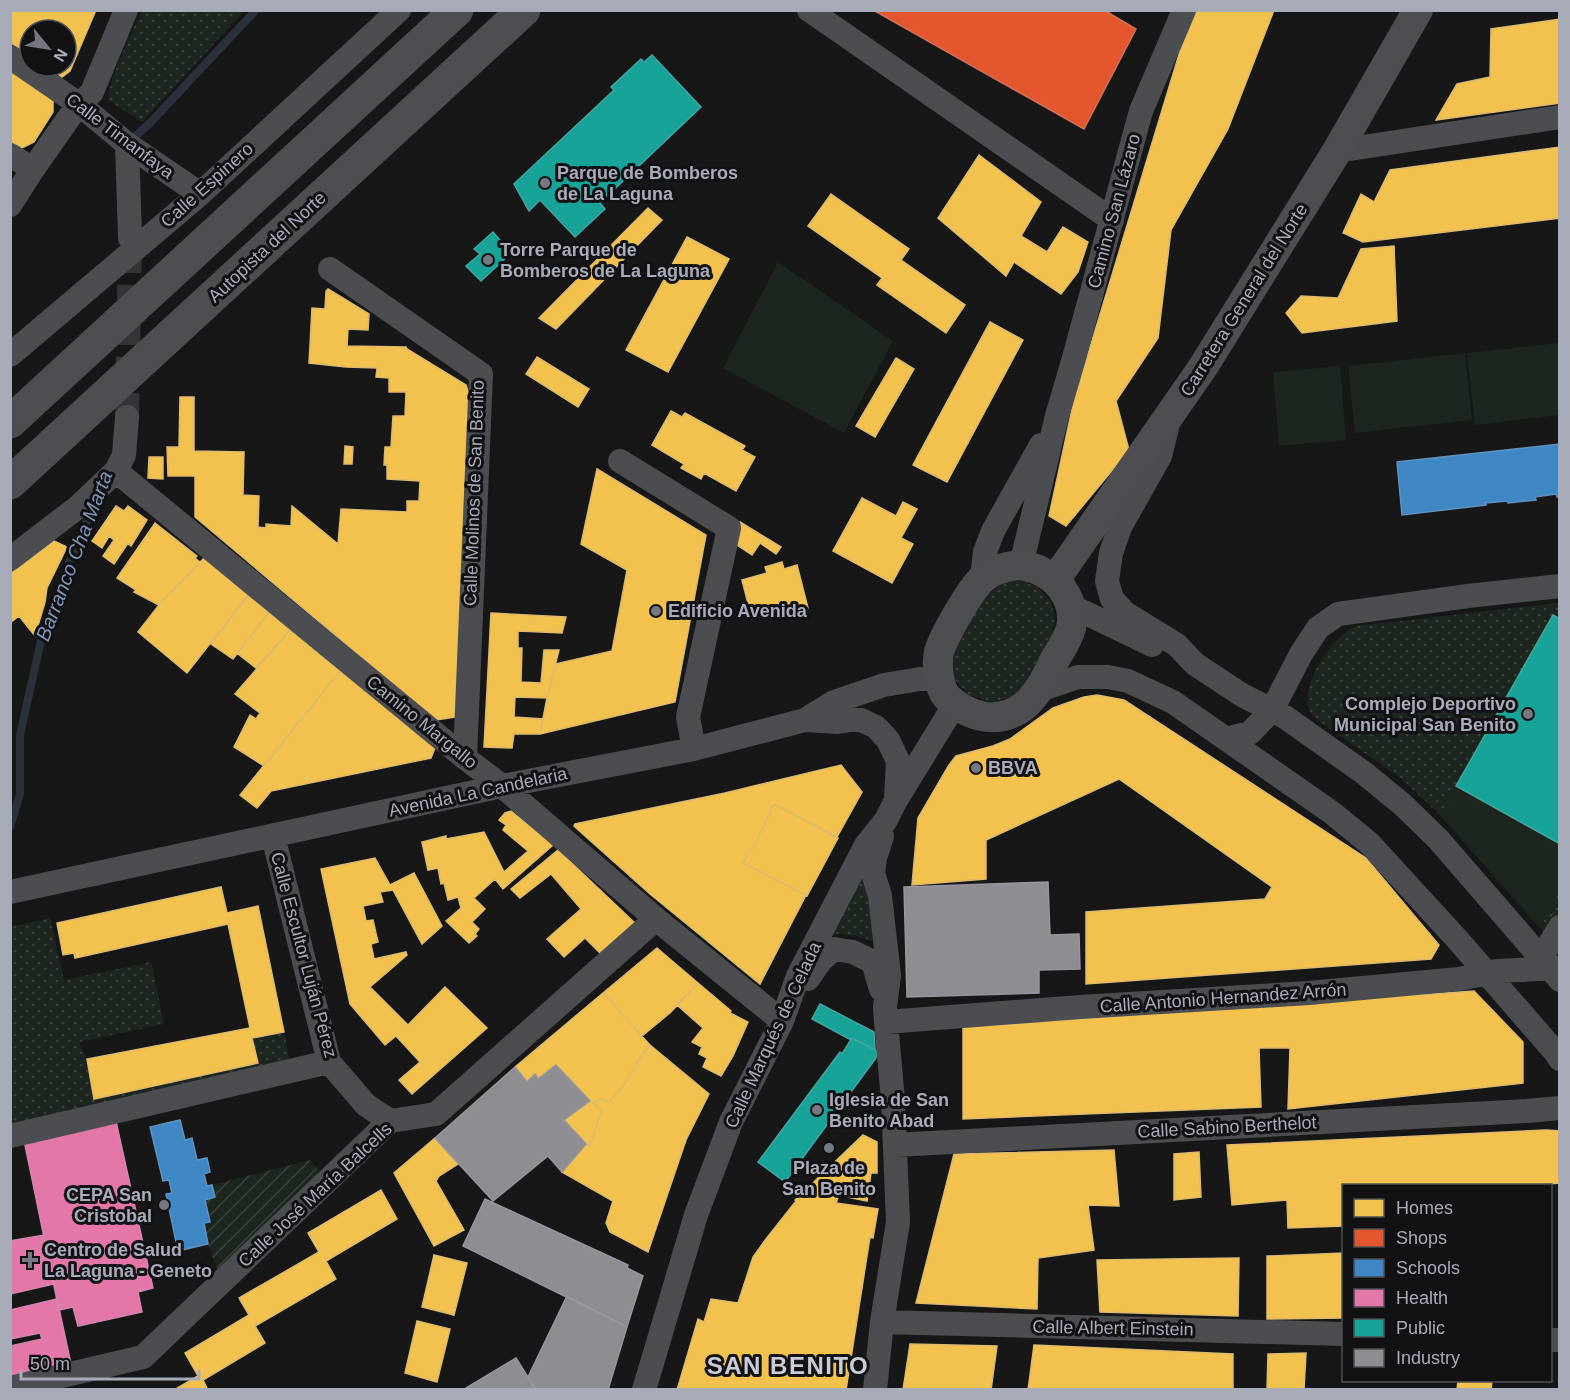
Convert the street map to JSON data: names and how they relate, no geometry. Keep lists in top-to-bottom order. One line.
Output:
{"streets":{"highway":["Autopista del Norte"],"main road":["Carretera General del Norte"],"street":["Calle Timanfaya","Calle Espinero","Camino San Lázaro","Calle Molinos de San Benito","Camino Margallo","Avenida La Candelaria","Calle Escultor Luján Pérez","Calle Antonio Hernandez Arrón","Calle Marqués de Celada","Calle Sabino Berthelot","Calle José María Balcells","Calle Albert Einstein"]},"crossings":[["Calle Timanfaya","Calle Espinero"],["Camino San Lázaro","Carretera General del Norte"],["Camino San Lázaro","Avenida La Candelaria"],["Camino San Lázaro","Calle Marqués de Celada"],["Carretera General del Norte","Avenida La Candelaria"],["Carretera General del Norte","Calle Marqués de Celada"],["Calle Molinos de San Benito","Camino Margallo"],["Camino Margallo","Avenida La Candelaria"],["Camino Margallo","Calle Marqués de Celada"],["Camino Margallo","Calle José María Balcells"],["Avenida La Candelaria","Calle Escultor Luján Pérez"],["Avenida La Candelaria","Calle Marqués de Celada"],["Calle Escultor Luján Pérez","Calle José María Balcells"]],"districts":["SAN BENITO"],"water":["Barranco Cha Marta"],"places":{"other":["Parque de Bomberos de La Laguna","Torre Parque de Bomberos de La Laguna","Edificio Avenida","Complejo Deportivo Municipal San Benito","BBVA","Iglesia de San Benito Abad","Plaza de San Benito","CEPA San Cristobal"],"health":["Centro de Salud La Laguna - Geneto"]},"legend":["Homes","Shops","Schools","Health","Public","Industry"],"scale_bar":"50 m","north":"bottom right"}
